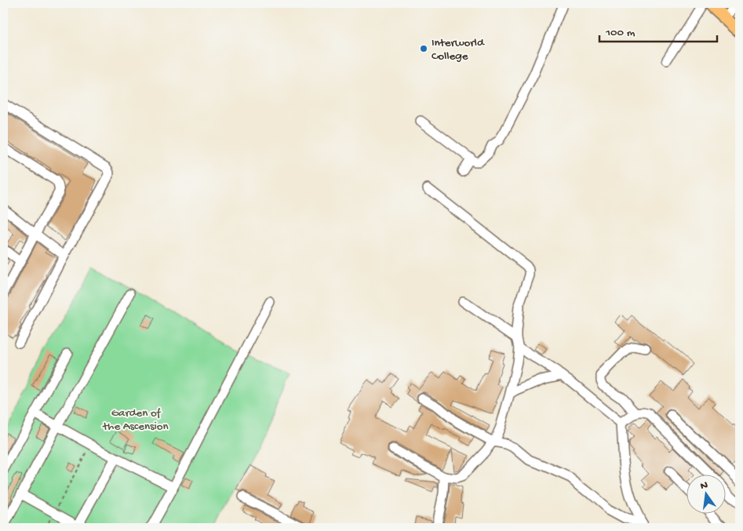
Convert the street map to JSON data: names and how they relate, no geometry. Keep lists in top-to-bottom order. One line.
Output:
{"parks":["Garden of the Ascension"],"places":["Interworld College"],"scale_bar":"100 m","north":"top"}
